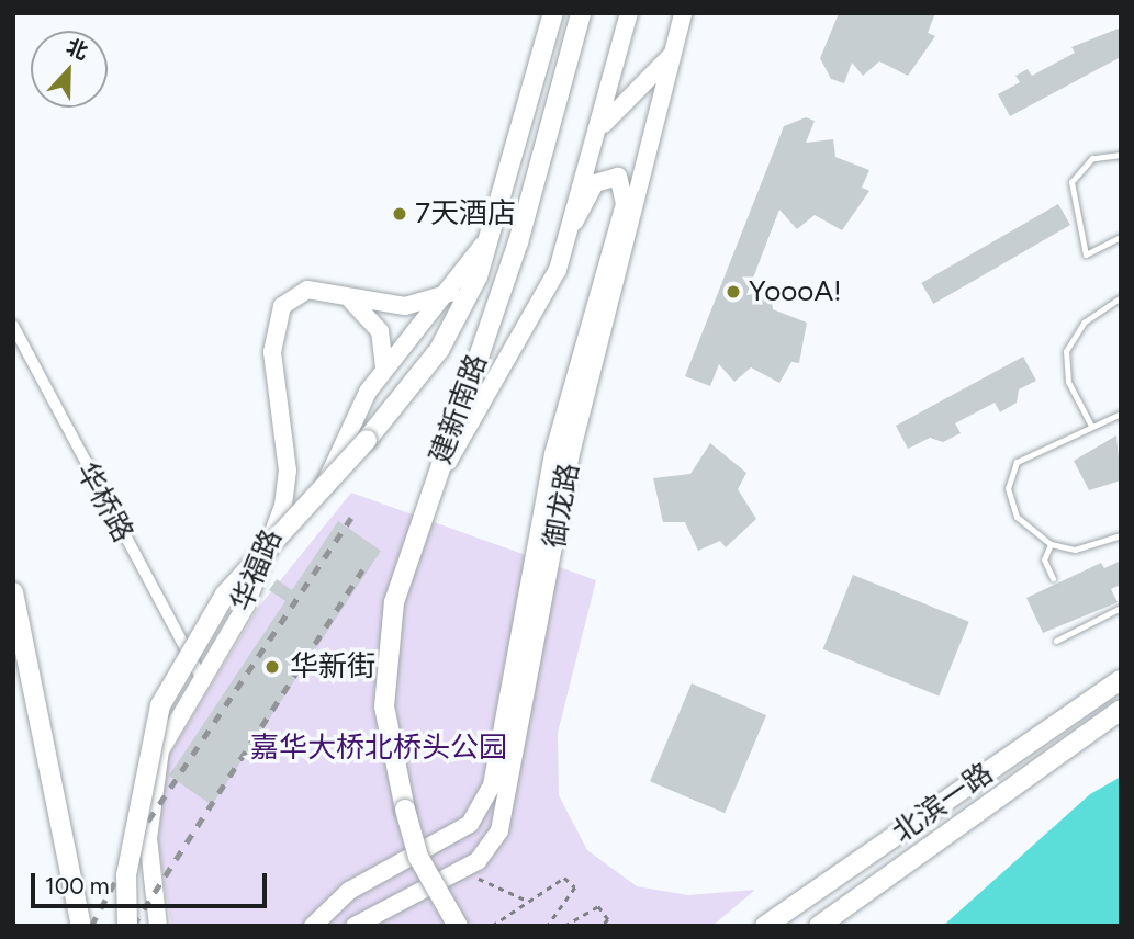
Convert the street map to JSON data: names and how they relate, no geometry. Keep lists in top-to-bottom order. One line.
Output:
{"streets":{"main road":["建新南路","御龙路","华福路","北滨一路"],"street":["华桥路"]},"crossings":[["建新南路","华福路"],["华桥路","华福路"]],"parks":["嘉华大桥北桥头公园"],"places":["7天酒店","YoooA!","华新街"],"scale_bar":"100 m","north":"top"}
